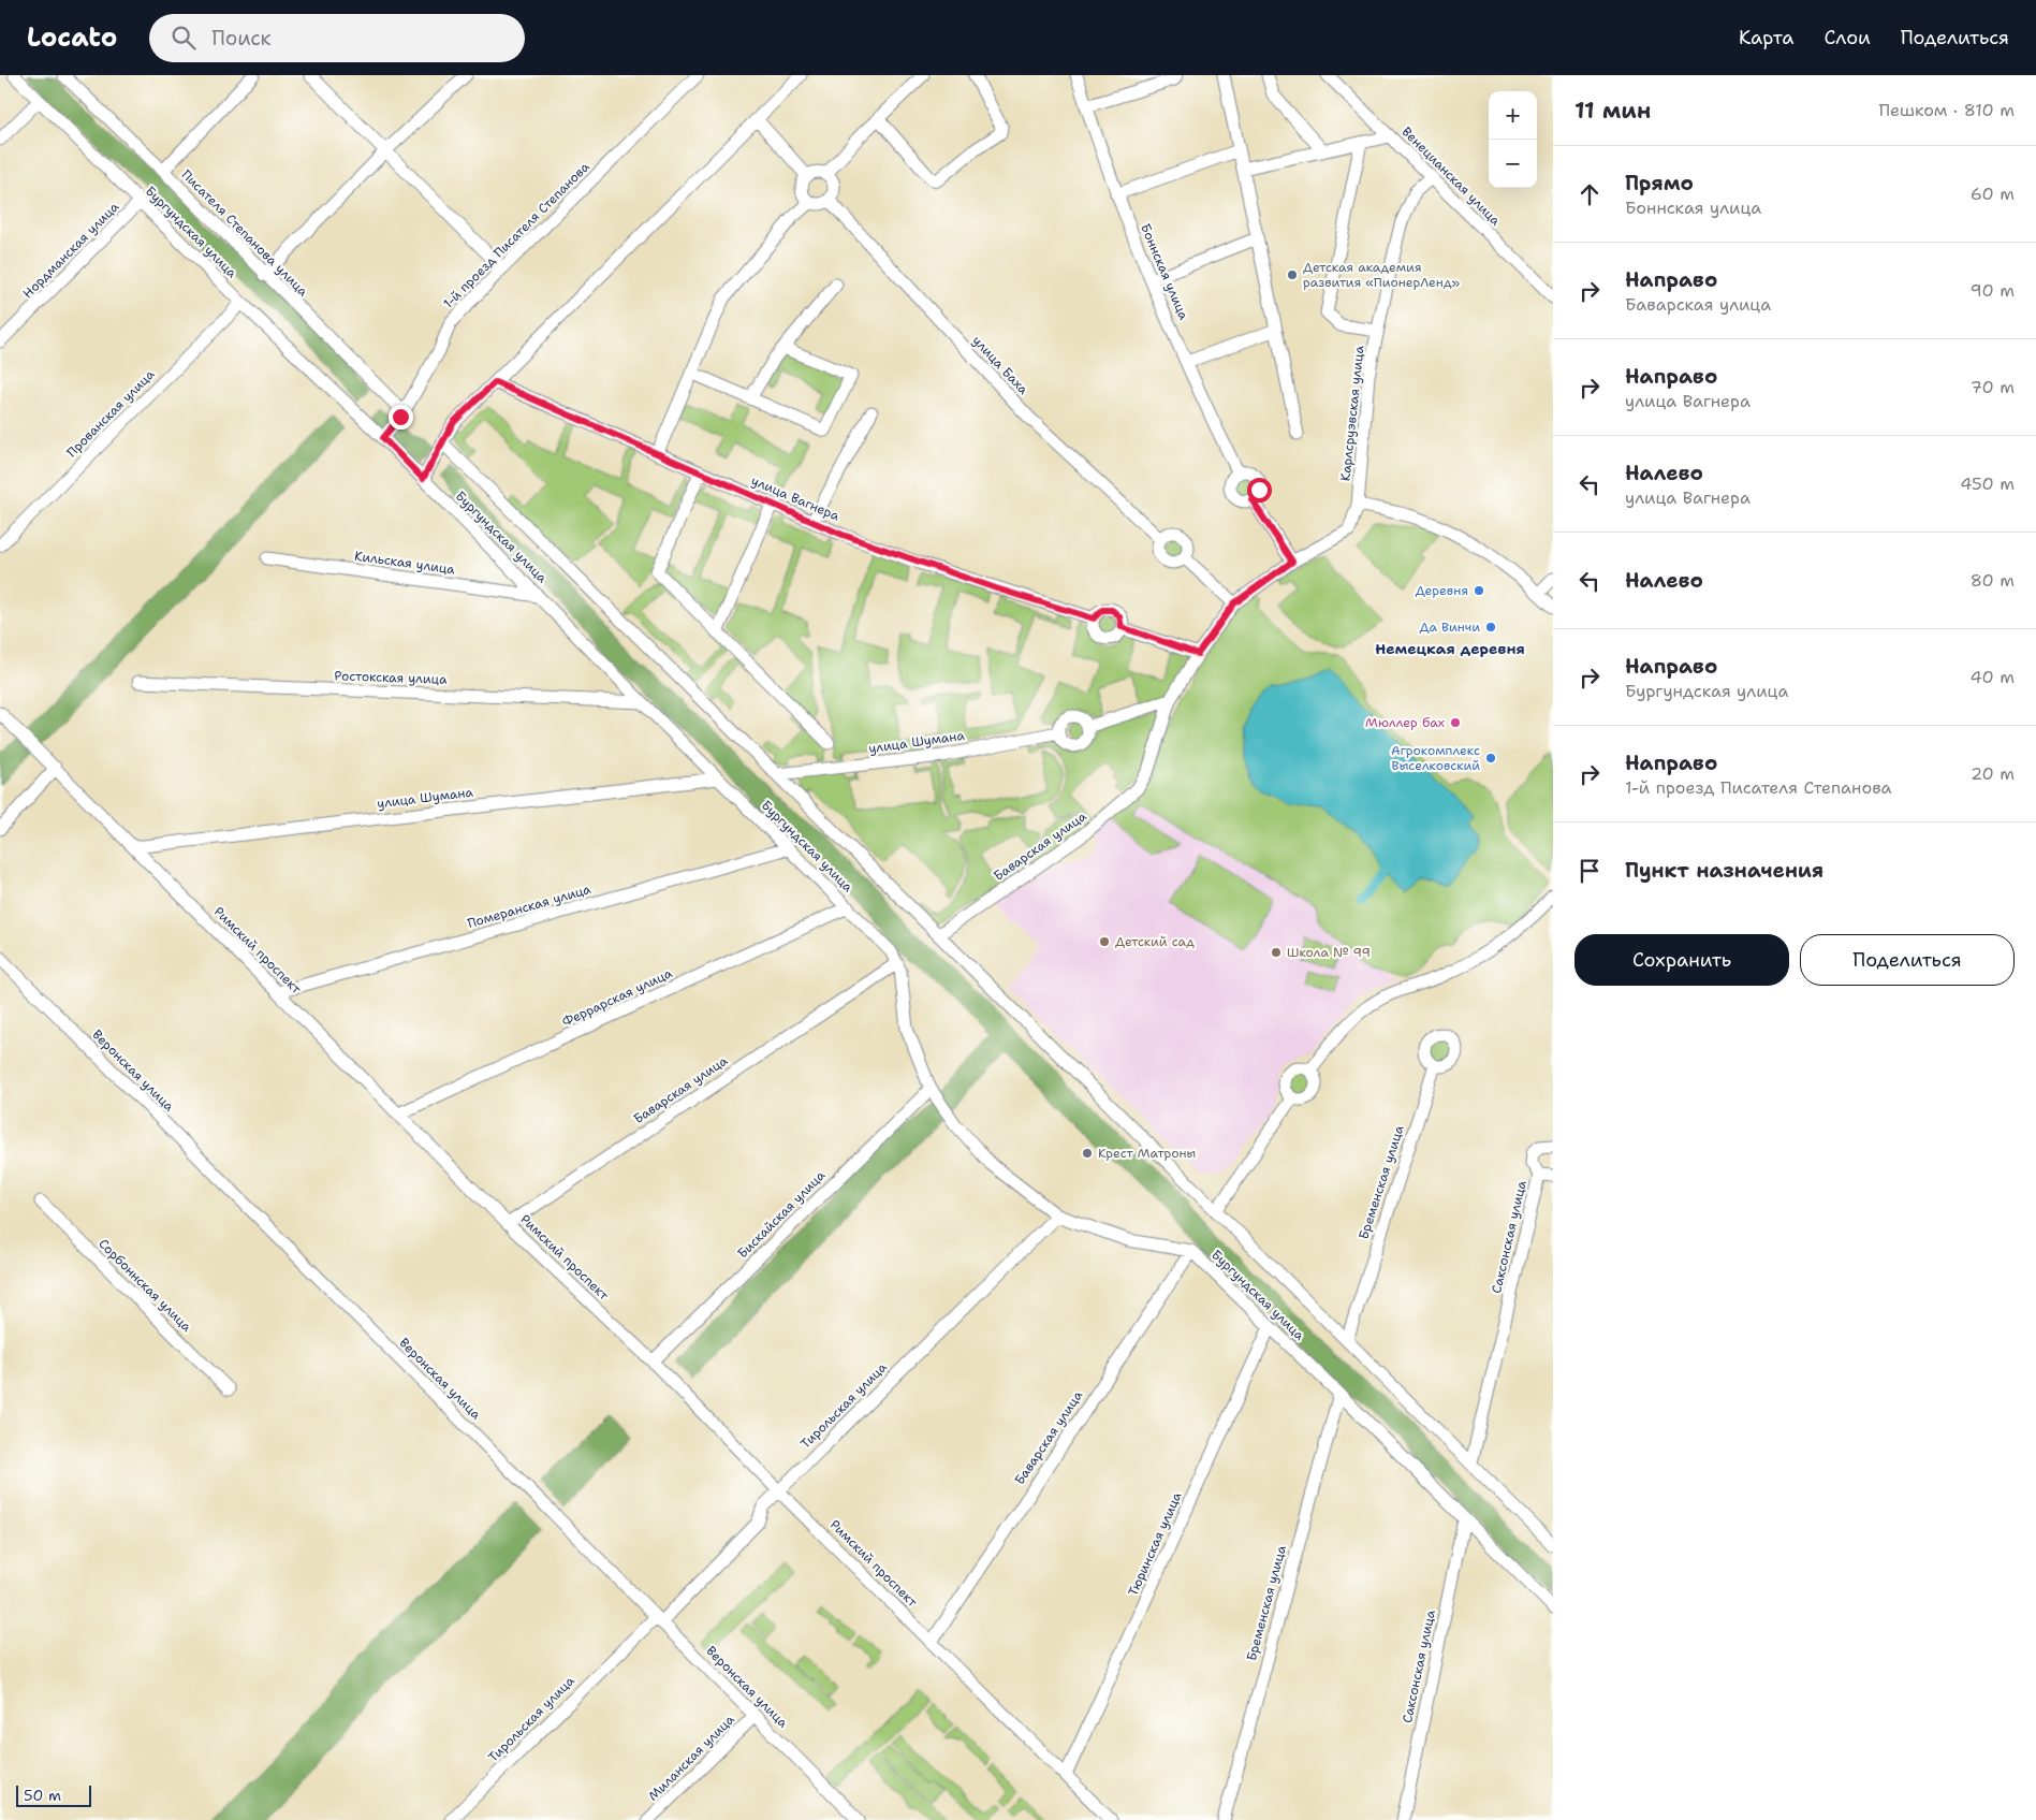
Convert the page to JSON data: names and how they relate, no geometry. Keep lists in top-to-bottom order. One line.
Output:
{"streets":{"street":["Венецианская улица","Бургундская улица","Писателя Степанова улица","1-й проезд Писателя Степанова","Нордманская улица","Боннская улица","улица Баха","Прованская улица","Карлсруэвская улица","улица Вагнера","Кильская улица","Ростокская улица","улица Шумана","Баварская улица","Померанская улица","Римский проспект","Феррарская улица","Веронская улица","Бременская улица","Бискайская улица","Саксонская улица","Сорбоннская улица","Тирольская улица","Тюринская улица","Миланская улица"]},"crossings":[["Венецианская улица","Карлсруэвская улица"],["Бургундская улица","1-й проезд Писателя Степанова"],["Бургундская улица","Нордманская улица"],["Бургундская улица","Прованская улица"],["Бургундская улица","Кильская улица"],["Бургундская улица","Ростокская улица"],["Бургундская улица","улица Шумана"],["Бургундская улица","Баварская улица"],["Бургундская улица","Померанская улица"],["Бургундская улица","Феррарская улица"],["Бургундская улица","Бременская улица"],["Бургундская улица","Бискайская улица"],["Бургундская улица","Саксонская улица"],["Бургундская улица","Тирольская улица"],["Бургундская улица","Тюринская улица"],["Писателя Степанова улица","1-й проезд Писателя Степанова"],["Карлсруэвская улица","Баварская улица"],["улица Шумана","Римский проспект"],["Баварская улица","Римский проспект"],["Померанская улица","Римский проспект"],["Римский проспект","Феррарская улица"],["Римский проспект","Бискайская улица"],["Римский проспект","Тирольская улица"],["Римский проспект","Тюринская улица"],["Веронская улица","Тирольская улица"],["Веронская улица","Миланская улица"]],"districts":["Немецкая деревня"],"places":["Детская академия развития «ПионерЛенд»","Деревня","Да Винчи","Мюллер бах","Агрокомплекс Выселковский","Детский сад","Школа № 99","Крест Матроны"],"scale_bar":"50 m","page":{"header":"Locato","search":"Поиск","nav":["Карта","Слои","Поделиться"],"heading":["11 мин","Пешком · 810 m"],"map_buttons":["+","−"],"list":[["Прямо","Боннская улица","60 m"],["Направо","Баварская улица","90 m"],["Направо","улица Вагнера","70 m"],["Налево","улица Вагнера","450 m"],["Налево","80 m"],["Направо","Бургундская улица","40 m"],["Направо","1-й проезд Писателя Степанова","20 m"],"Пункт назначения"],"buttons":["Сохранить","Поделиться"],"scale":"50 m"}}
